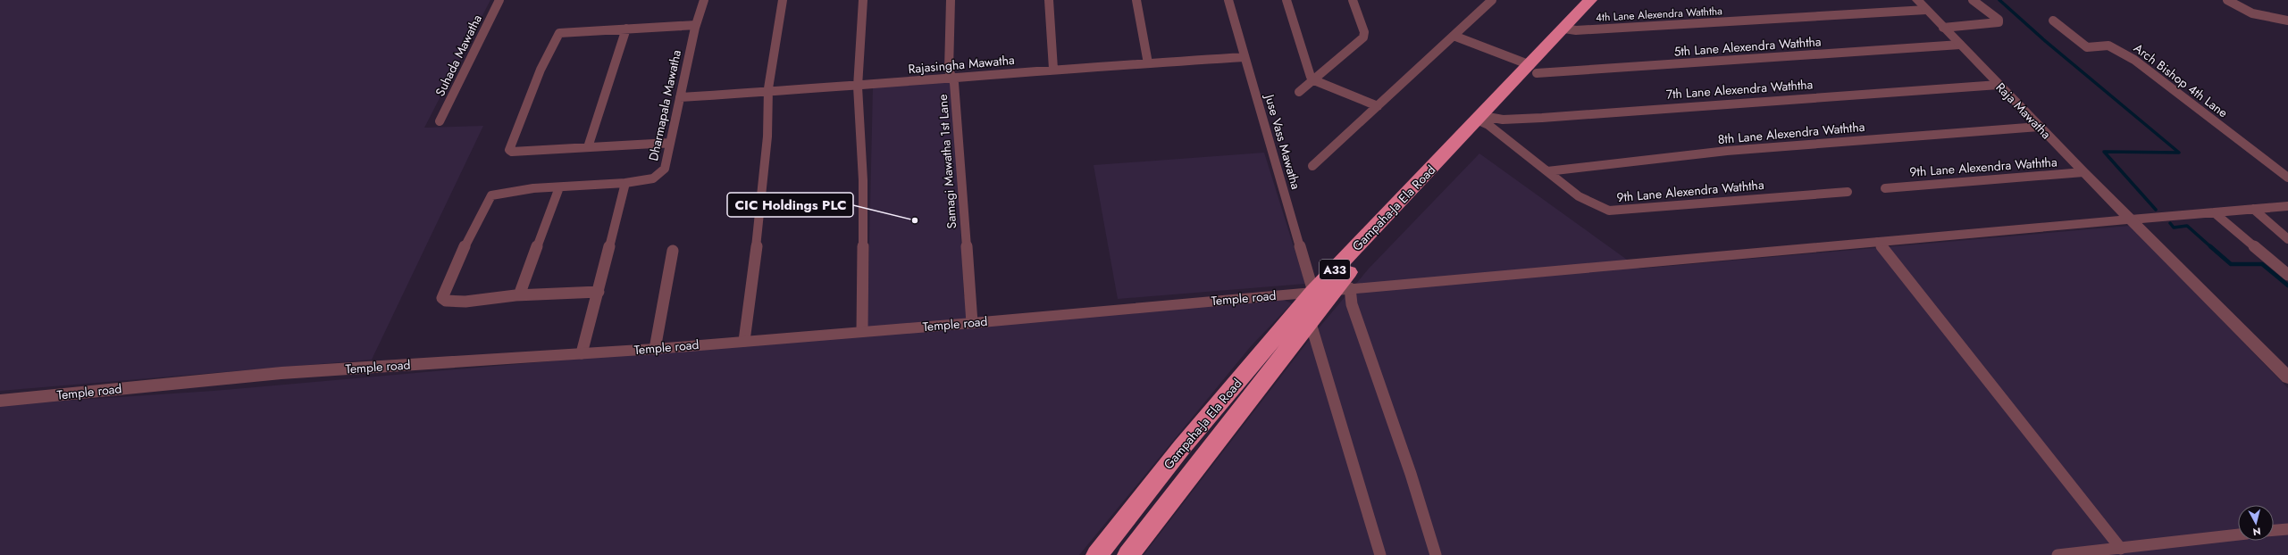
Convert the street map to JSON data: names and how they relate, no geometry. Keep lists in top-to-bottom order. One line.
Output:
{"streets":{"highway":["Gampaha-Ja Ela Road","A33"],"street":["4th Lane Alexendra Waththa","5th Lane Alexendra Waththa","Suhada Mawatha","Rajasingha Mawatha","Arch Bishop 4th Lane","7th Lane Alexendra Waththa","Dharmapala Mawatha","Raja Mawatha","8th Lane Alexendra Waththa","Juse Vass Mawatha","Samagi Mawatha 1st Lane","9th Lane Alexendra Waththa","Temple road"]},"crossings":[["4th Lane Alexendra Waththa","Raja Mawatha"],["4th Lane Alexendra Waththa","Gampaha-Ja Ela Road"],["5th Lane Alexendra Waththa","Raja Mawatha"],["5th Lane Alexendra Waththa","Gampaha-Ja Ela Road"],["Rajasingha Mawatha","Dharmapala Mawatha"],["Rajasingha Mawatha","Juse Vass Mawatha"],["Rajasingha Mawatha","Samagi Mawatha 1st Lane"],["7th Lane Alexendra Waththa","Raja Mawatha"],["7th Lane Alexendra Waththa","9th Lane Alexendra Waththa"],["7th Lane Alexendra Waththa","Gampaha-Ja Ela Road"],["Raja Mawatha","8th Lane Alexendra Waththa"],["Raja Mawatha","9th Lane Alexendra Waththa"],["Raja Mawatha","Temple road"],["8th Lane Alexendra Waththa","9th Lane Alexendra Waththa"],["Juse Vass Mawatha","Gampaha-Ja Ela Road"],["Juse Vass Mawatha","Temple road"],["Samagi Mawatha 1st Lane","Temple road"],["9th Lane Alexendra Waththa","Gampaha-Ja Ela Road"],["Gampaha-Ja Ela Road","Temple road"]],"places":["CIC Holdings PLC"],"north":"bottom"}
